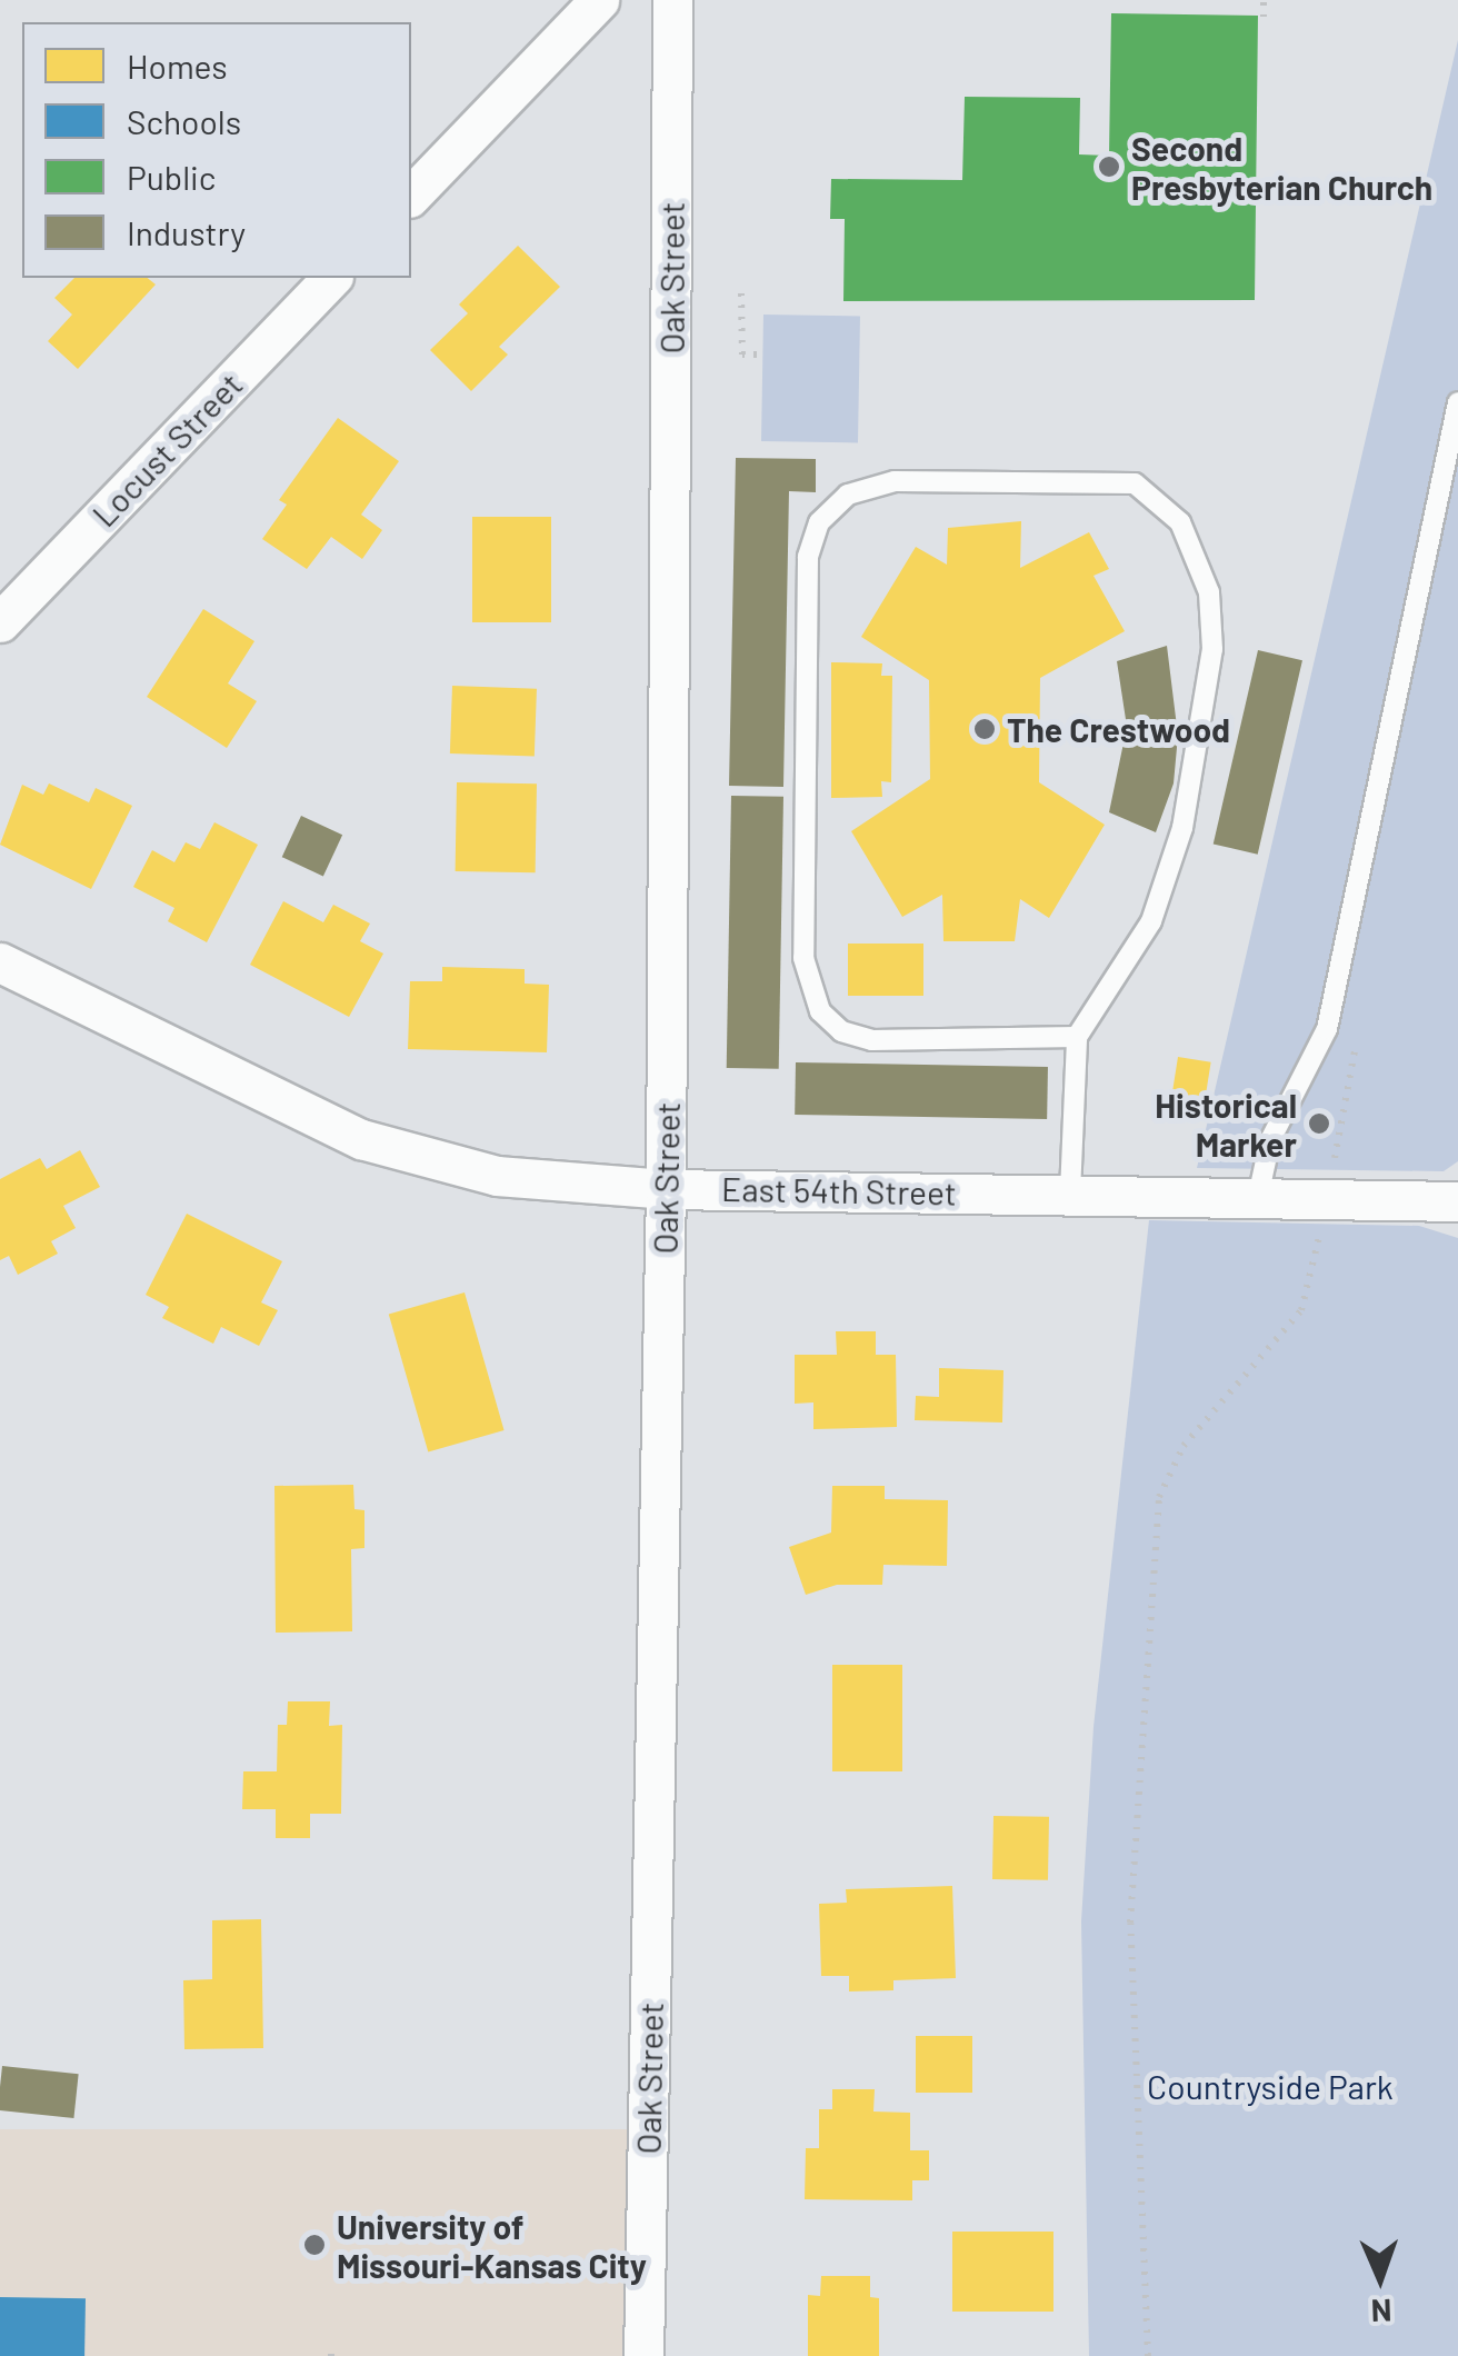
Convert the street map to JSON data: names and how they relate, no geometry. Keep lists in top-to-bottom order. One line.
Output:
{"streets":{"street":["Oak Street","Locust Street","East 54th Street"]},"crossings":[["Oak Street","East 54th Street"]],"parks":["Countryside Park"],"places":["Second Presbyterian Church","The Crestwood","Historical Marker","University of Missouri-Kansas City"],"legend":["Homes","Schools","Public","Industry"],"north":"bottom"}
